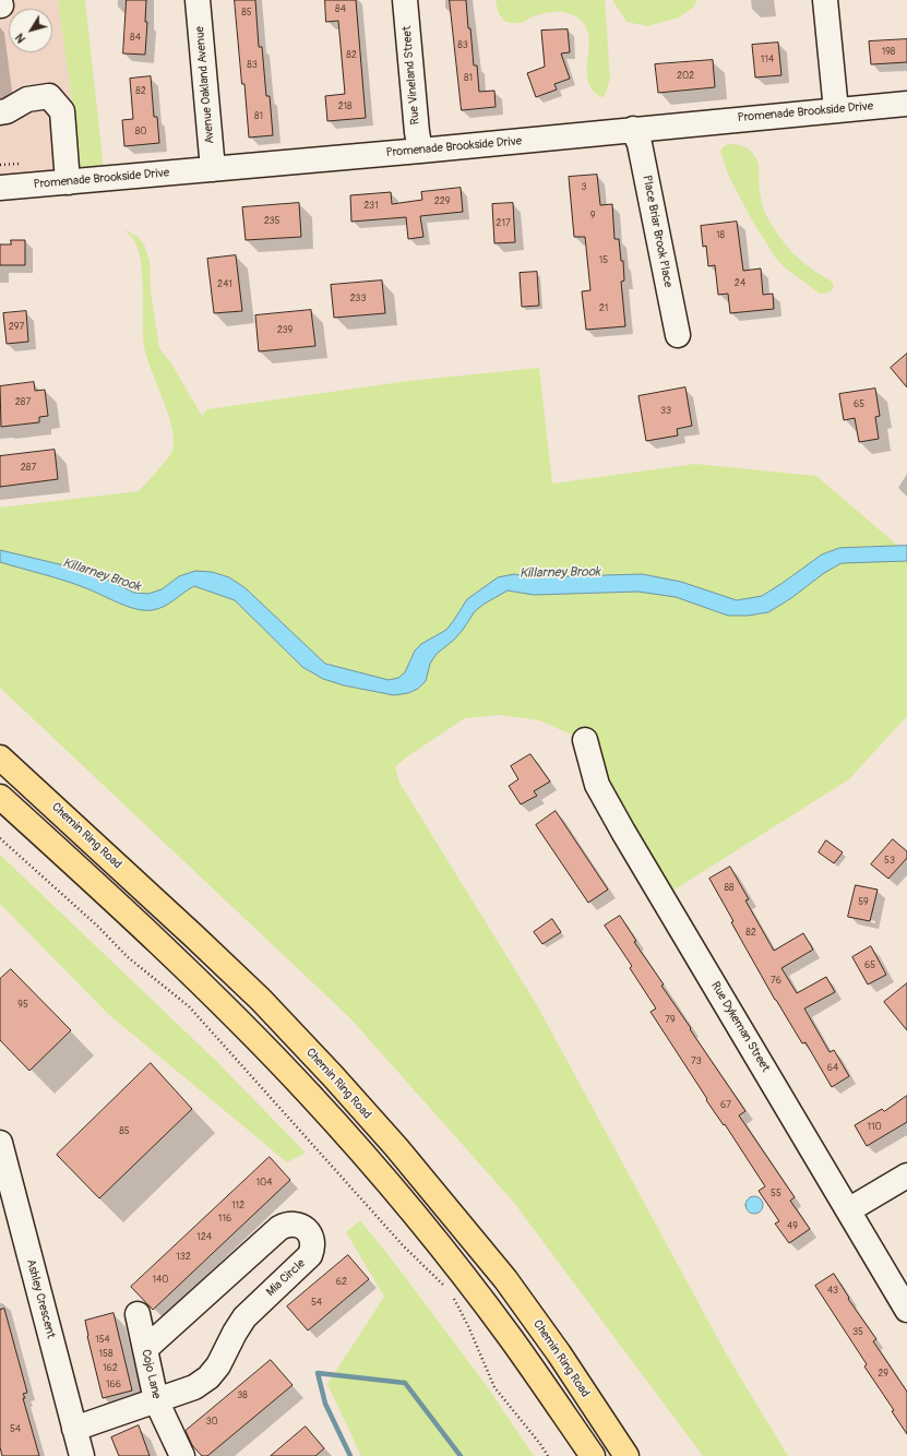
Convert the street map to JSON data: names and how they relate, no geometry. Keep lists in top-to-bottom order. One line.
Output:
{"streets":{"highway":["Chemin Ring Road"],"street":["Rue Vineland Street","Avenue Oakland Avenue","Promenade Brookside Drive","Place Briar Brook Place","Rue Dykeman Street","Mia Circle","Ashley Crescent","Cojo Lane"]},"crossings":[["Rue Vineland Street","Promenade Brookside Drive"],["Avenue Oakland Avenue","Promenade Brookside Drive"],["Promenade Brookside Drive","Place Briar Brook Place"],["Mia Circle","Ashley Crescent"],["Mia Circle","Cojo Lane"]],"water":["Killarney Brook"],"house_numbers":["84","85","84","83","198","82","114","83","202","81","82","218","81","80","3","229","231","9","235","217","18","15","24","241","233","21","297","239","287","65","33","287","53","88","59","82","65","76","95","79","73","64","67","110","85","104","55","112","116","49","124","132","140","62","43","54","35","154","158","162","29","166","38","30","54"],"north":"bottom left"}
